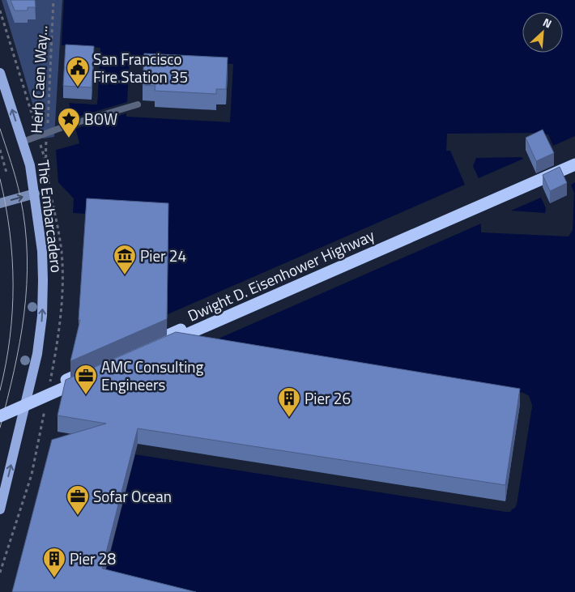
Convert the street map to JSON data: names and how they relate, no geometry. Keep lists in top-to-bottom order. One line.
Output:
{"streets":{"highway":["Dwight D. Eisenhower Highway"],"main road":["The Embarcadero"],"path":["Herb Caen Way..."]},"one_way":["The Embarcadero"],"places":{"public building":["San Francisco Fire Station 35"],"place":["BOW"],"museum":["Pier 24"],"office":["AMC Consulting Engineers","Sofar Ocean"],"building":["Pier 26","Pier 28"]},"north":"top right"}
